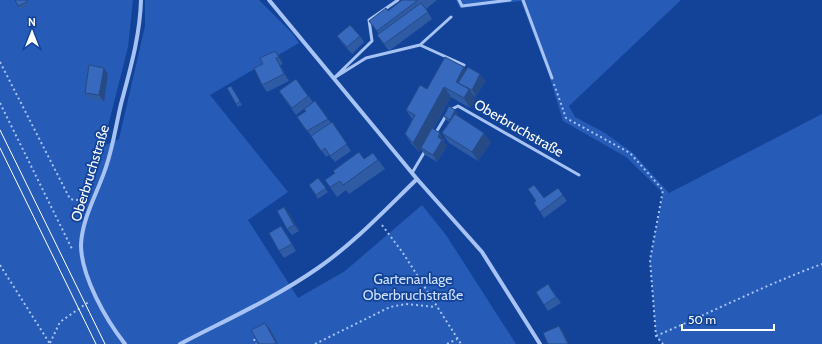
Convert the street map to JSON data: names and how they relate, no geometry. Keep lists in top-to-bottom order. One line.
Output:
{"streets":{"street":["Oberbruchstraße"]},"parks":["Gartenanlage Oberbruchstraße"],"scale_bar":"50 m","north":"top"}
